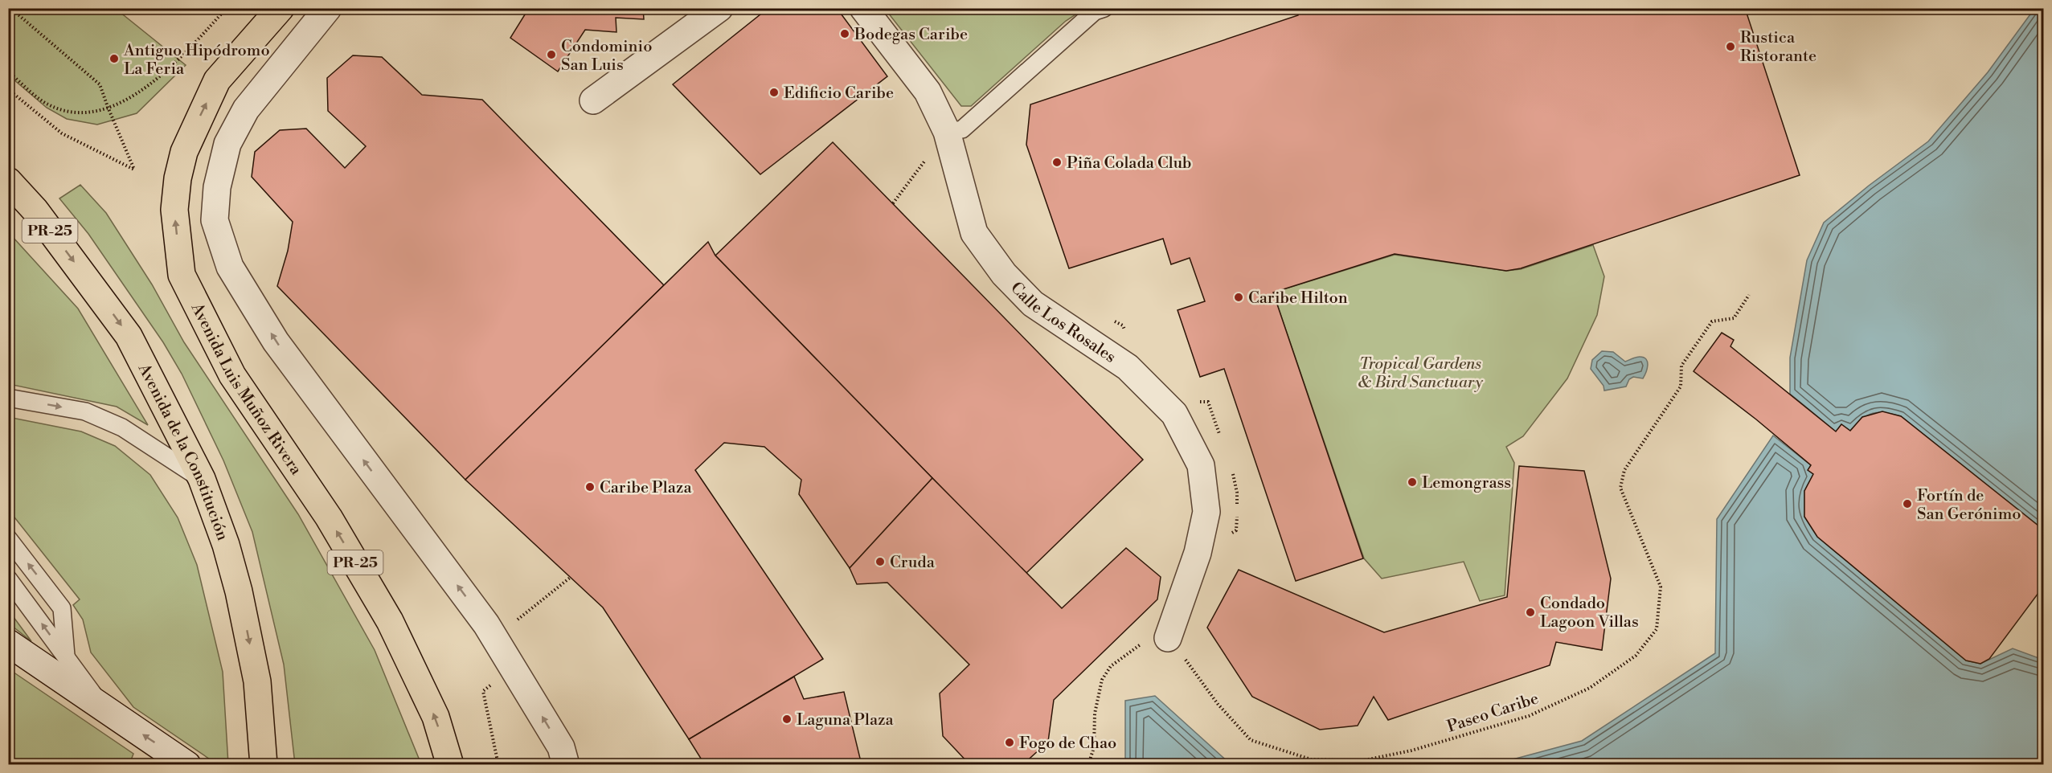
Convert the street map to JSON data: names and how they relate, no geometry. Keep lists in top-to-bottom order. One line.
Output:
{"streets":{"main road":["PR-25","Avenida Luis Muñoz Rivera","Avenida de la Constitución"],"street":["Calle Los Rosales"],"path":["Paseo Caribe"]},"crossings":[["Calle Los Rosales","Paseo Caribe"]],"one_way":["Avenida Luis Muñoz Rivera","Avenida de la Constitución"],"parks":["Tropical Gardens & Bird Sanctuary"],"places":["Bodegas Caribe","Rustica Ristorante","Condominio San Luis","Antiguo Hipódromo La Feria","Edificio Caribe","Piña Colada Club","Caribe Hilton","Lemongrass","Caribe Plaza","Fortín de San Gerónimo","Cruda","Condado Lagoon Villas","Laguna Plaza","Fogo de Chao"]}
